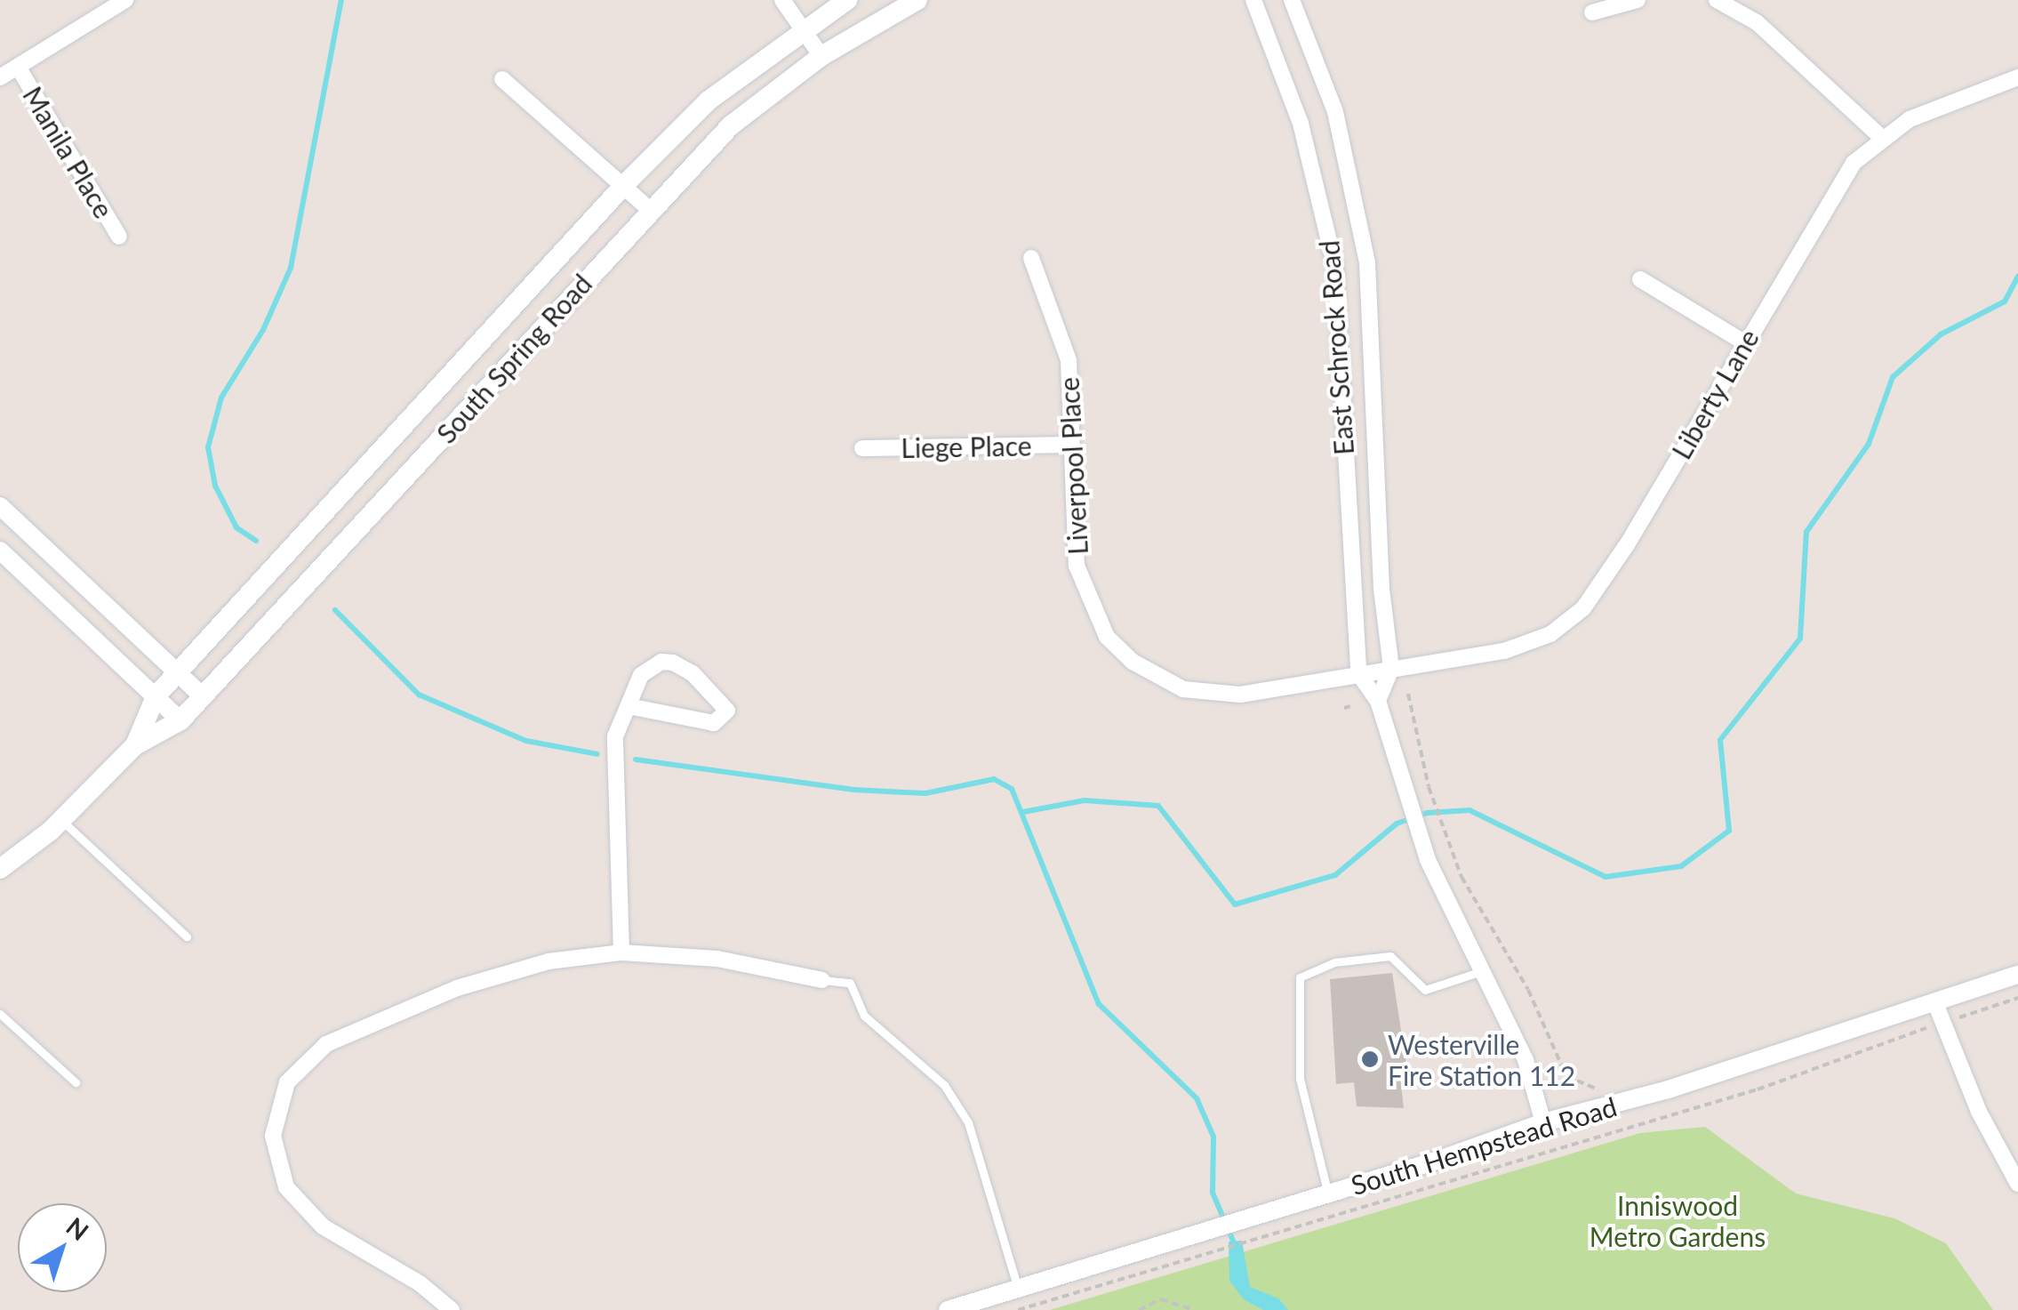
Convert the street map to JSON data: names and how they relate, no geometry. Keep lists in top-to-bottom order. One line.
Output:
{"streets":{"main road":["South Spring Road"],"street":["Manila Place","East Schrock Road","Liberty Lane","Liege Place","Liverpool Place","South Hempstead Road"]},"crossings":[["East Schrock Road","Liberty Lane"],["East Schrock Road","Liverpool Place"],["Liberty Lane","Liverpool Place"],["Liege Place","Liverpool Place"]],"parks":["Inniswood Metro Gardens"],"places":["Westerville Fire Station 112"],"north":"top right"}
